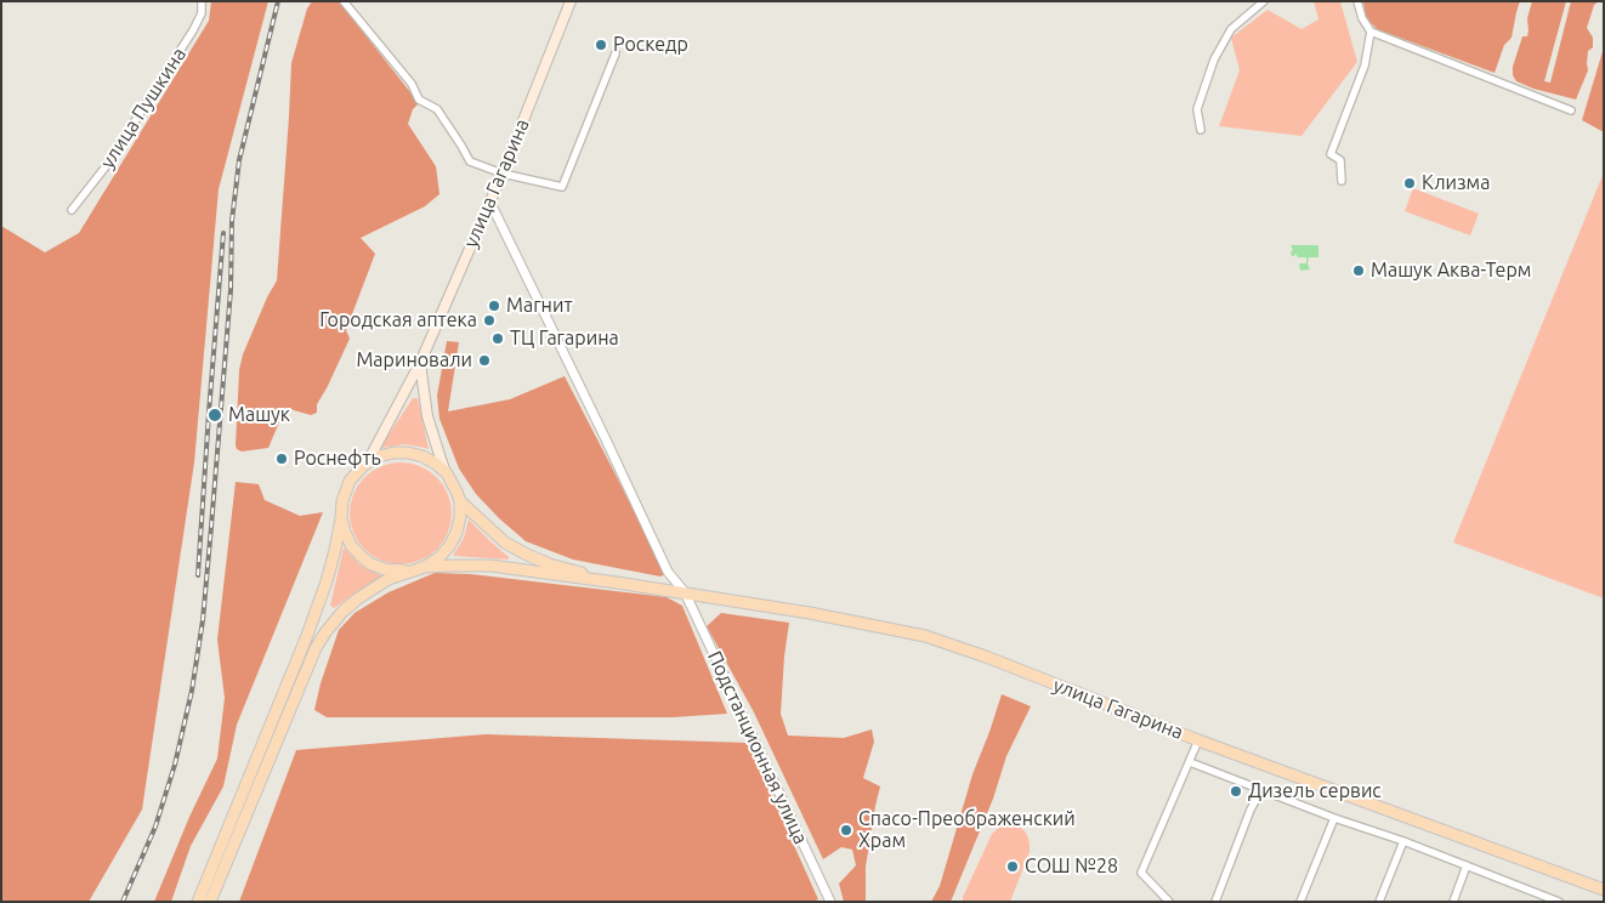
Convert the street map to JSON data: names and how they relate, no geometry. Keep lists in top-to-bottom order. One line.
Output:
{"streets":{"main road":["улица Гагарина"],"street":["улица Пушкина","Подстанционная улица"]},"crossings":[["улица Гагарина","Подстанционная улица"]],"places":["Роскедр","Клизма","Машук Аква-Терм","Магнит","Городская аптека","ТЦ Гагарина","Мариновали","Машук","Роснефть","Дизель сервис","Спасо-Преображенский Храм","СОШ №28"]}
